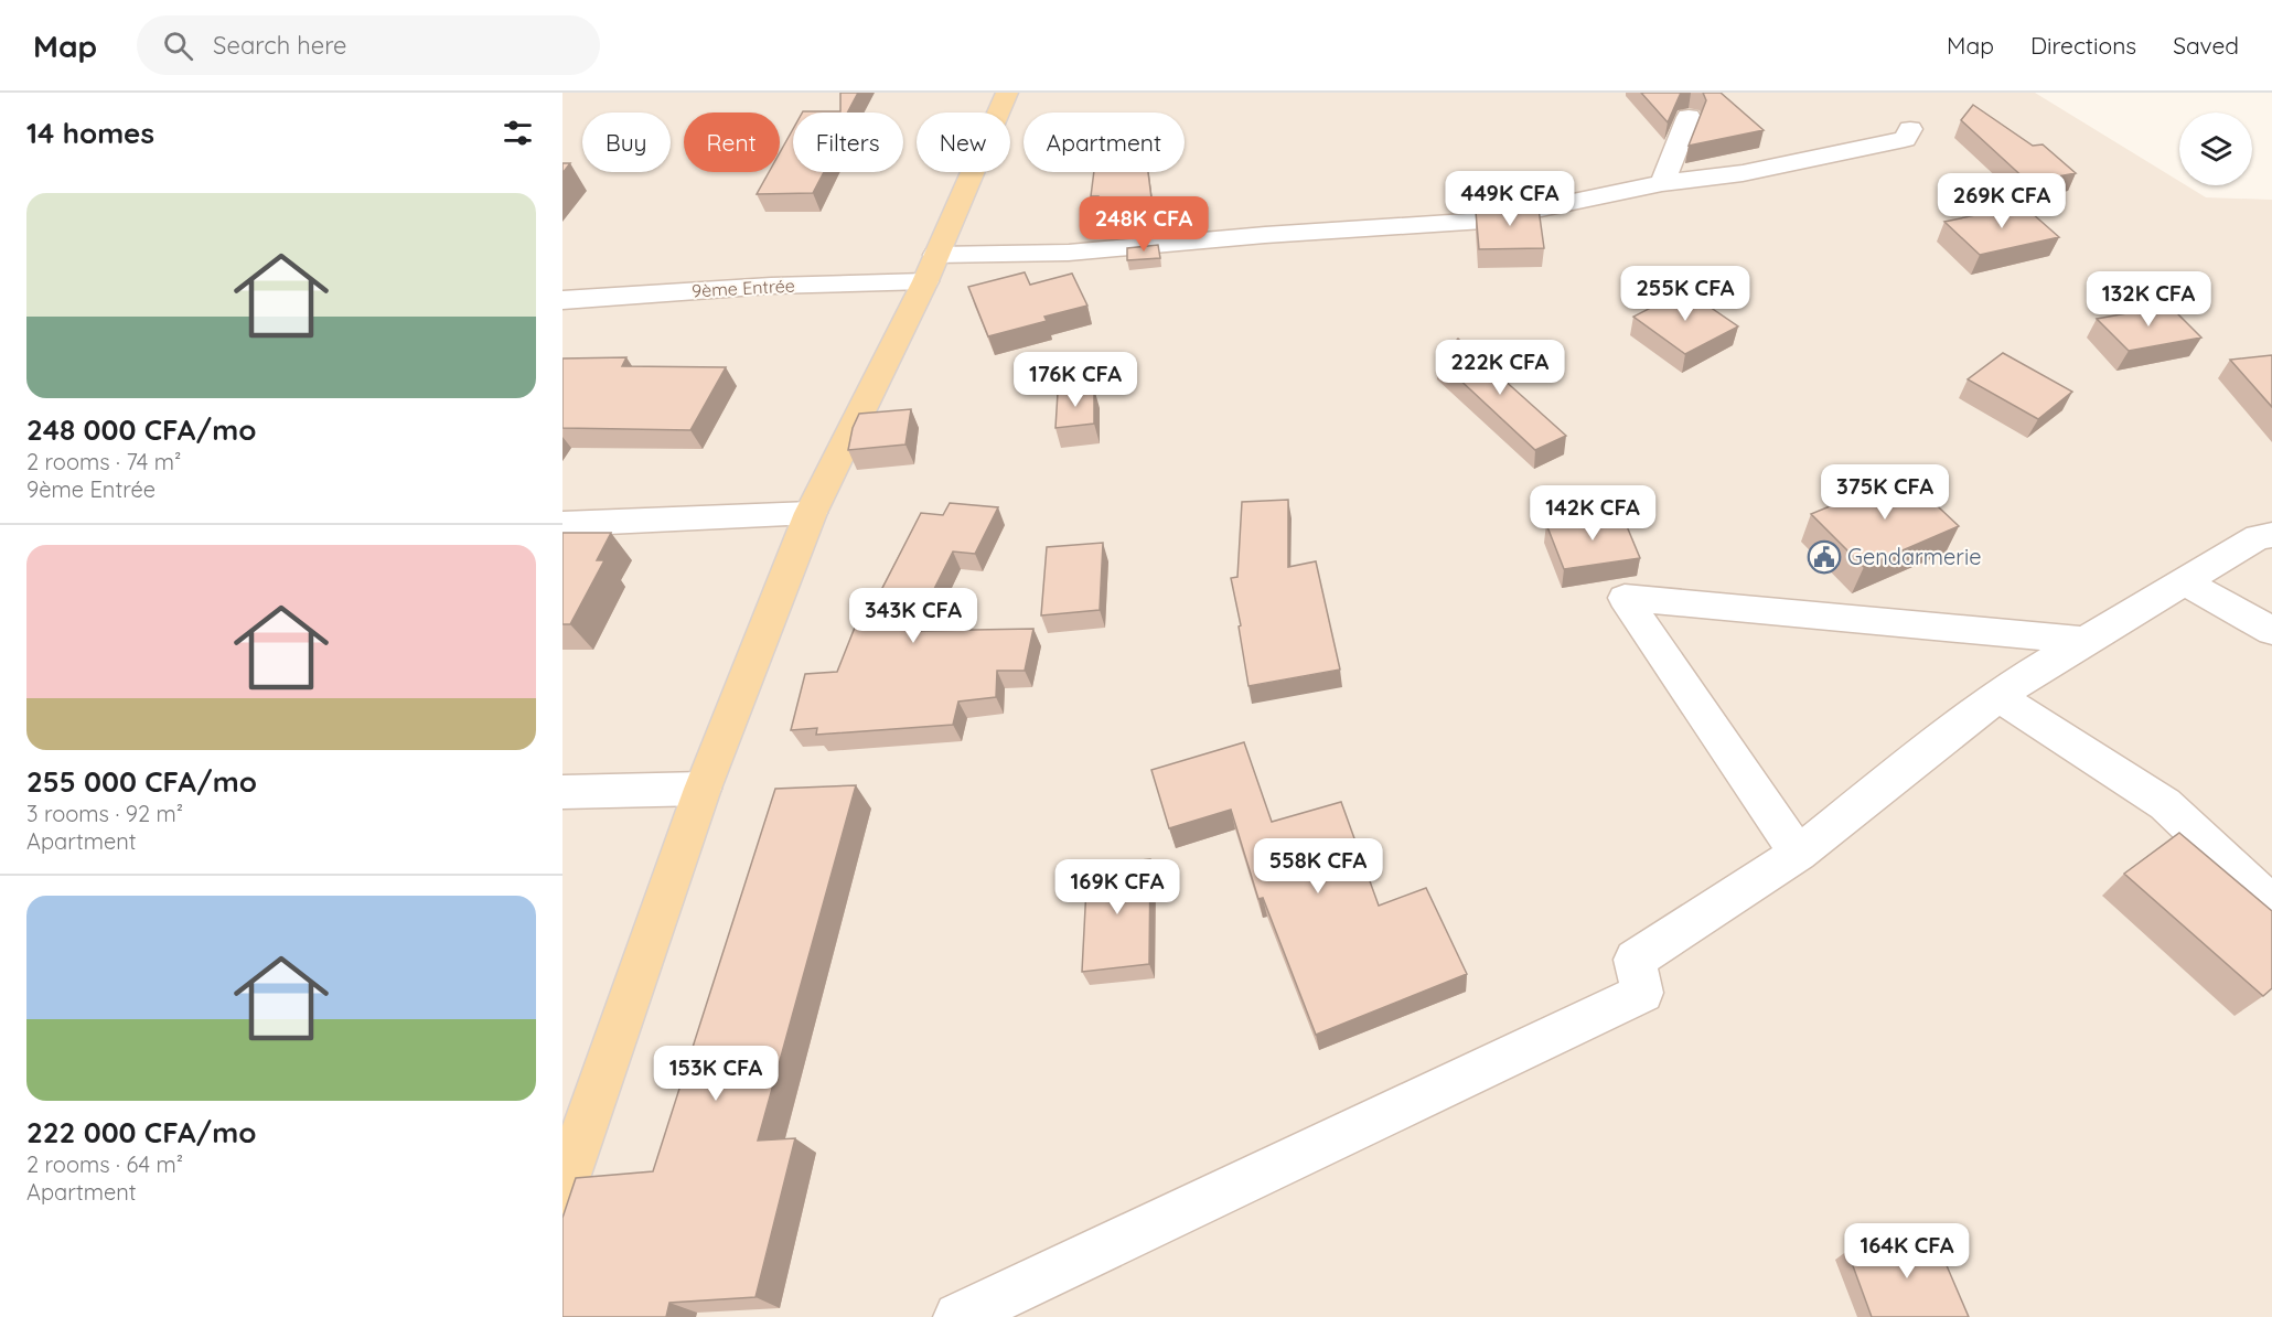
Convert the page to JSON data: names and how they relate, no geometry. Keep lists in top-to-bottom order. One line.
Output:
{"streets":{"street":["9ème Entrée"]},"places":{"public building":["Gendarmerie"]},"page":{"header":"Map","search":"Search here","nav":["Map","Directions","Saved"],"heading":"14 homes","chip":["Buy","Rent","Filters","New","Apartment"],"price":["449K CFA","269K CFA","248K CFA","255K CFA","132K CFA","222K CFA","176K CFA","375K CFA","142K CFA","343K CFA","558K CFA","169K CFA","153K CFA","164K CFA"],"list":[{"name":"248 000 CFA/mo","note":"2 rooms · 74 m² · 9ème Entrée"},{"name":"255 000 CFA/mo","note":"3 rooms · 92 m² · Apartment"},{"name":"222 000 CFA/mo","note":"2 rooms · 64 m² · Apartment"}]}}
